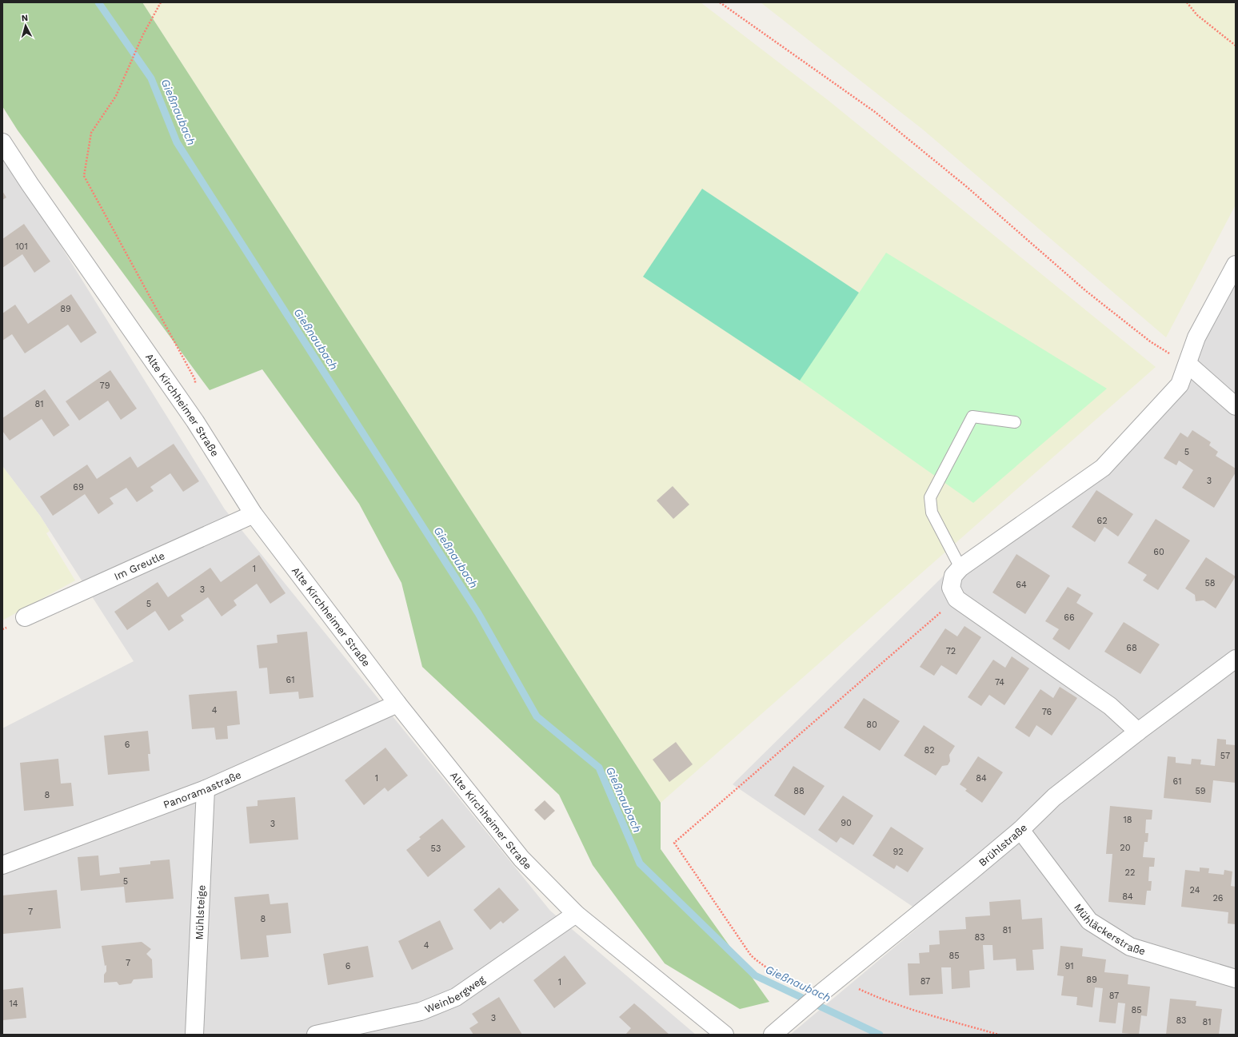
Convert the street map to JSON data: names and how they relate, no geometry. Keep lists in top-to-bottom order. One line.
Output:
{"streets":{"street":["Alte Kirchheimer Straße","Im Greutle","Panoramastraße","Brühlstraße","Mühlsteige","Mühläckerstraße","Weinbergweg"]},"crossings":[["Alte Kirchheimer Straße","Im Greutle"],["Alte Kirchheimer Straße","Panoramastraße"],["Alte Kirchheimer Straße","Weinbergweg"],["Panoramastraße","Mühlsteige"],["Brühlstraße","Mühläckerstraße"]],"water":["Gießnaubach"],"house_numbers":["101","89","79","81","5","3","69","62","60","1","58","64","3","5","66","68","72","61","74","4","76","80","6","82","57","1","84","61","88","59","8","18","90","3","20","53","92","22","5","24","84","26","7","8","81","83","4","85","7","6","91","89","87","1","87","14","85","3","83","81"],"north":"top"}
